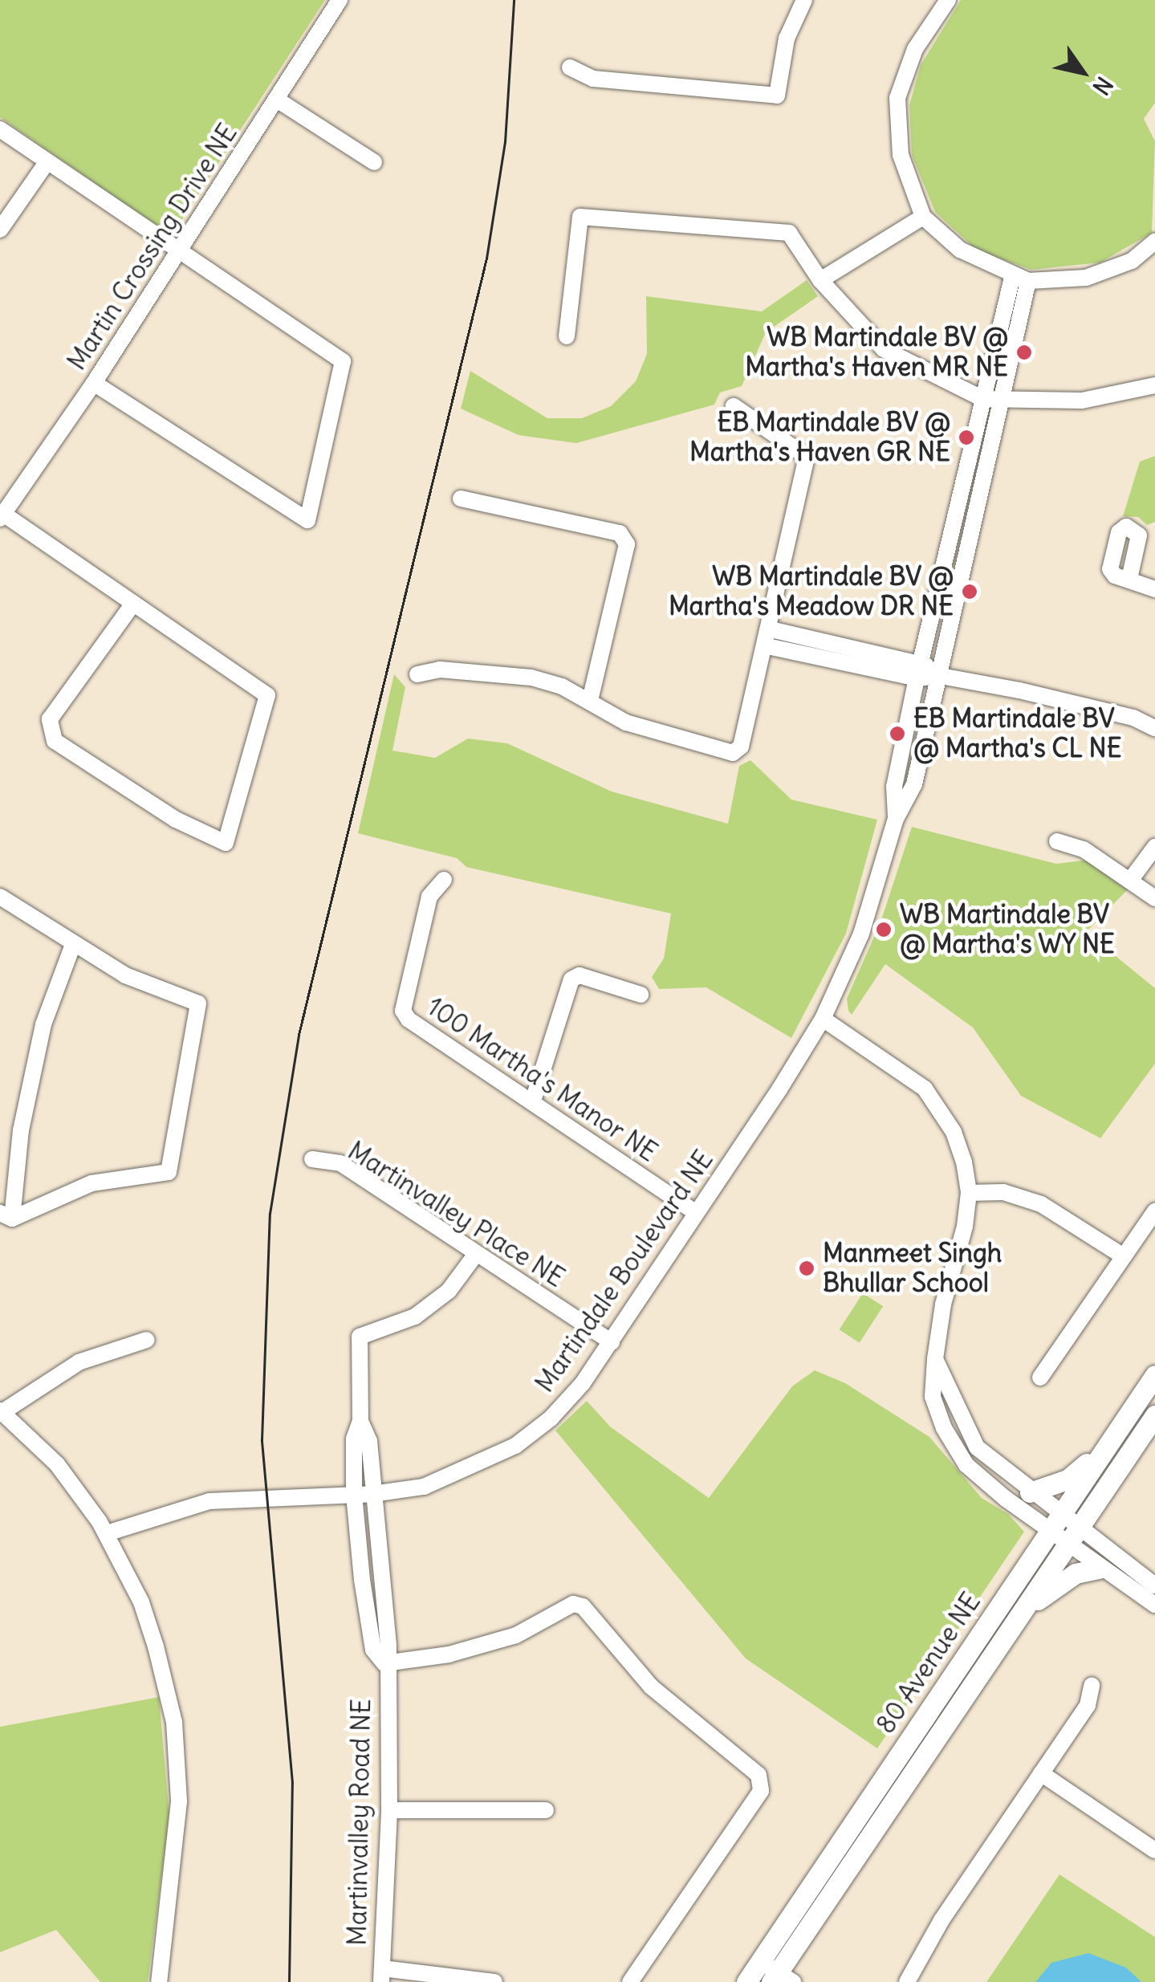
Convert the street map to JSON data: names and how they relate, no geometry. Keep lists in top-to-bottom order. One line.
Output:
{"streets":{"main road":["80 Avenue NE"],"street":["Martin Crossing Drive NE","100 Martha's Manor NE","Martinvalley Place NE","Martindale Boulevard NE","Martinvalley Road NE"]},"crossings":[["100 Martha's Manor NE","Martindale Boulevard NE"],["Martinvalley Place NE","Martindale Boulevard NE"],["Martindale Boulevard NE","Martinvalley Road NE"]],"places":["WB Martindale BV @ Martha's Haven MR NE","EB Martindale BV @ Martha's Haven GR NE","WB Martindale BV @ Martha's Meadow DR NE","EB Martindale BV @ Martha's CL NE","WB Martindale BV @ Martha's WY NE","Manmeet Singh Bhullar School"],"north":"bottom right"}
